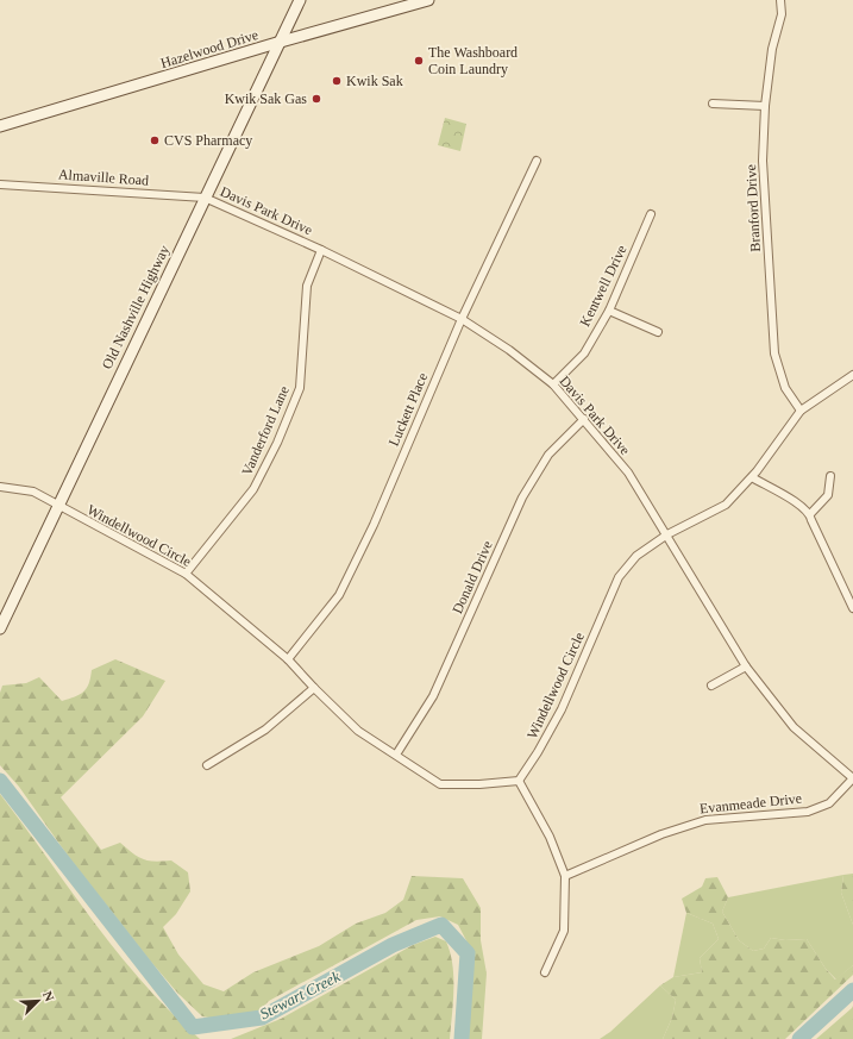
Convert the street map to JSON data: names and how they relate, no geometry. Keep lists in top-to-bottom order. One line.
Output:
{"streets":{"main road":["Hazelwood Drive","Old Nashville Highway"],"street":["Almaville Road","Branford Drive","Davis Park Drive","Kentwell Drive","Luckett Place","Vanderford Lane","Windellwood Circle","Donald Drive","Evanmeade Drive"]},"crossings":[["Hazelwood Drive","Old Nashville Highway"],["Almaville Road","Davis Park Drive"],["Almaville Road","Old Nashville Highway"],["Branford Drive","Windellwood Circle"],["Davis Park Drive","Kentwell Drive"],["Davis Park Drive","Old Nashville Highway"],["Davis Park Drive","Luckett Place"],["Davis Park Drive","Vanderford Lane"],["Davis Park Drive","Windellwood Circle"],["Davis Park Drive","Donald Drive"],["Davis Park Drive","Evanmeade Drive"],["Old Nashville Highway","Windellwood Circle"],["Luckett Place","Windellwood Circle"],["Vanderford Lane","Windellwood Circle"],["Windellwood Circle","Donald Drive"]],"water":["Stewart Creek"],"places":["The Washboard Coin Laundry","Kwik Sak","Kwik Sak Gas","CVS Pharmacy"],"north":"top right"}
